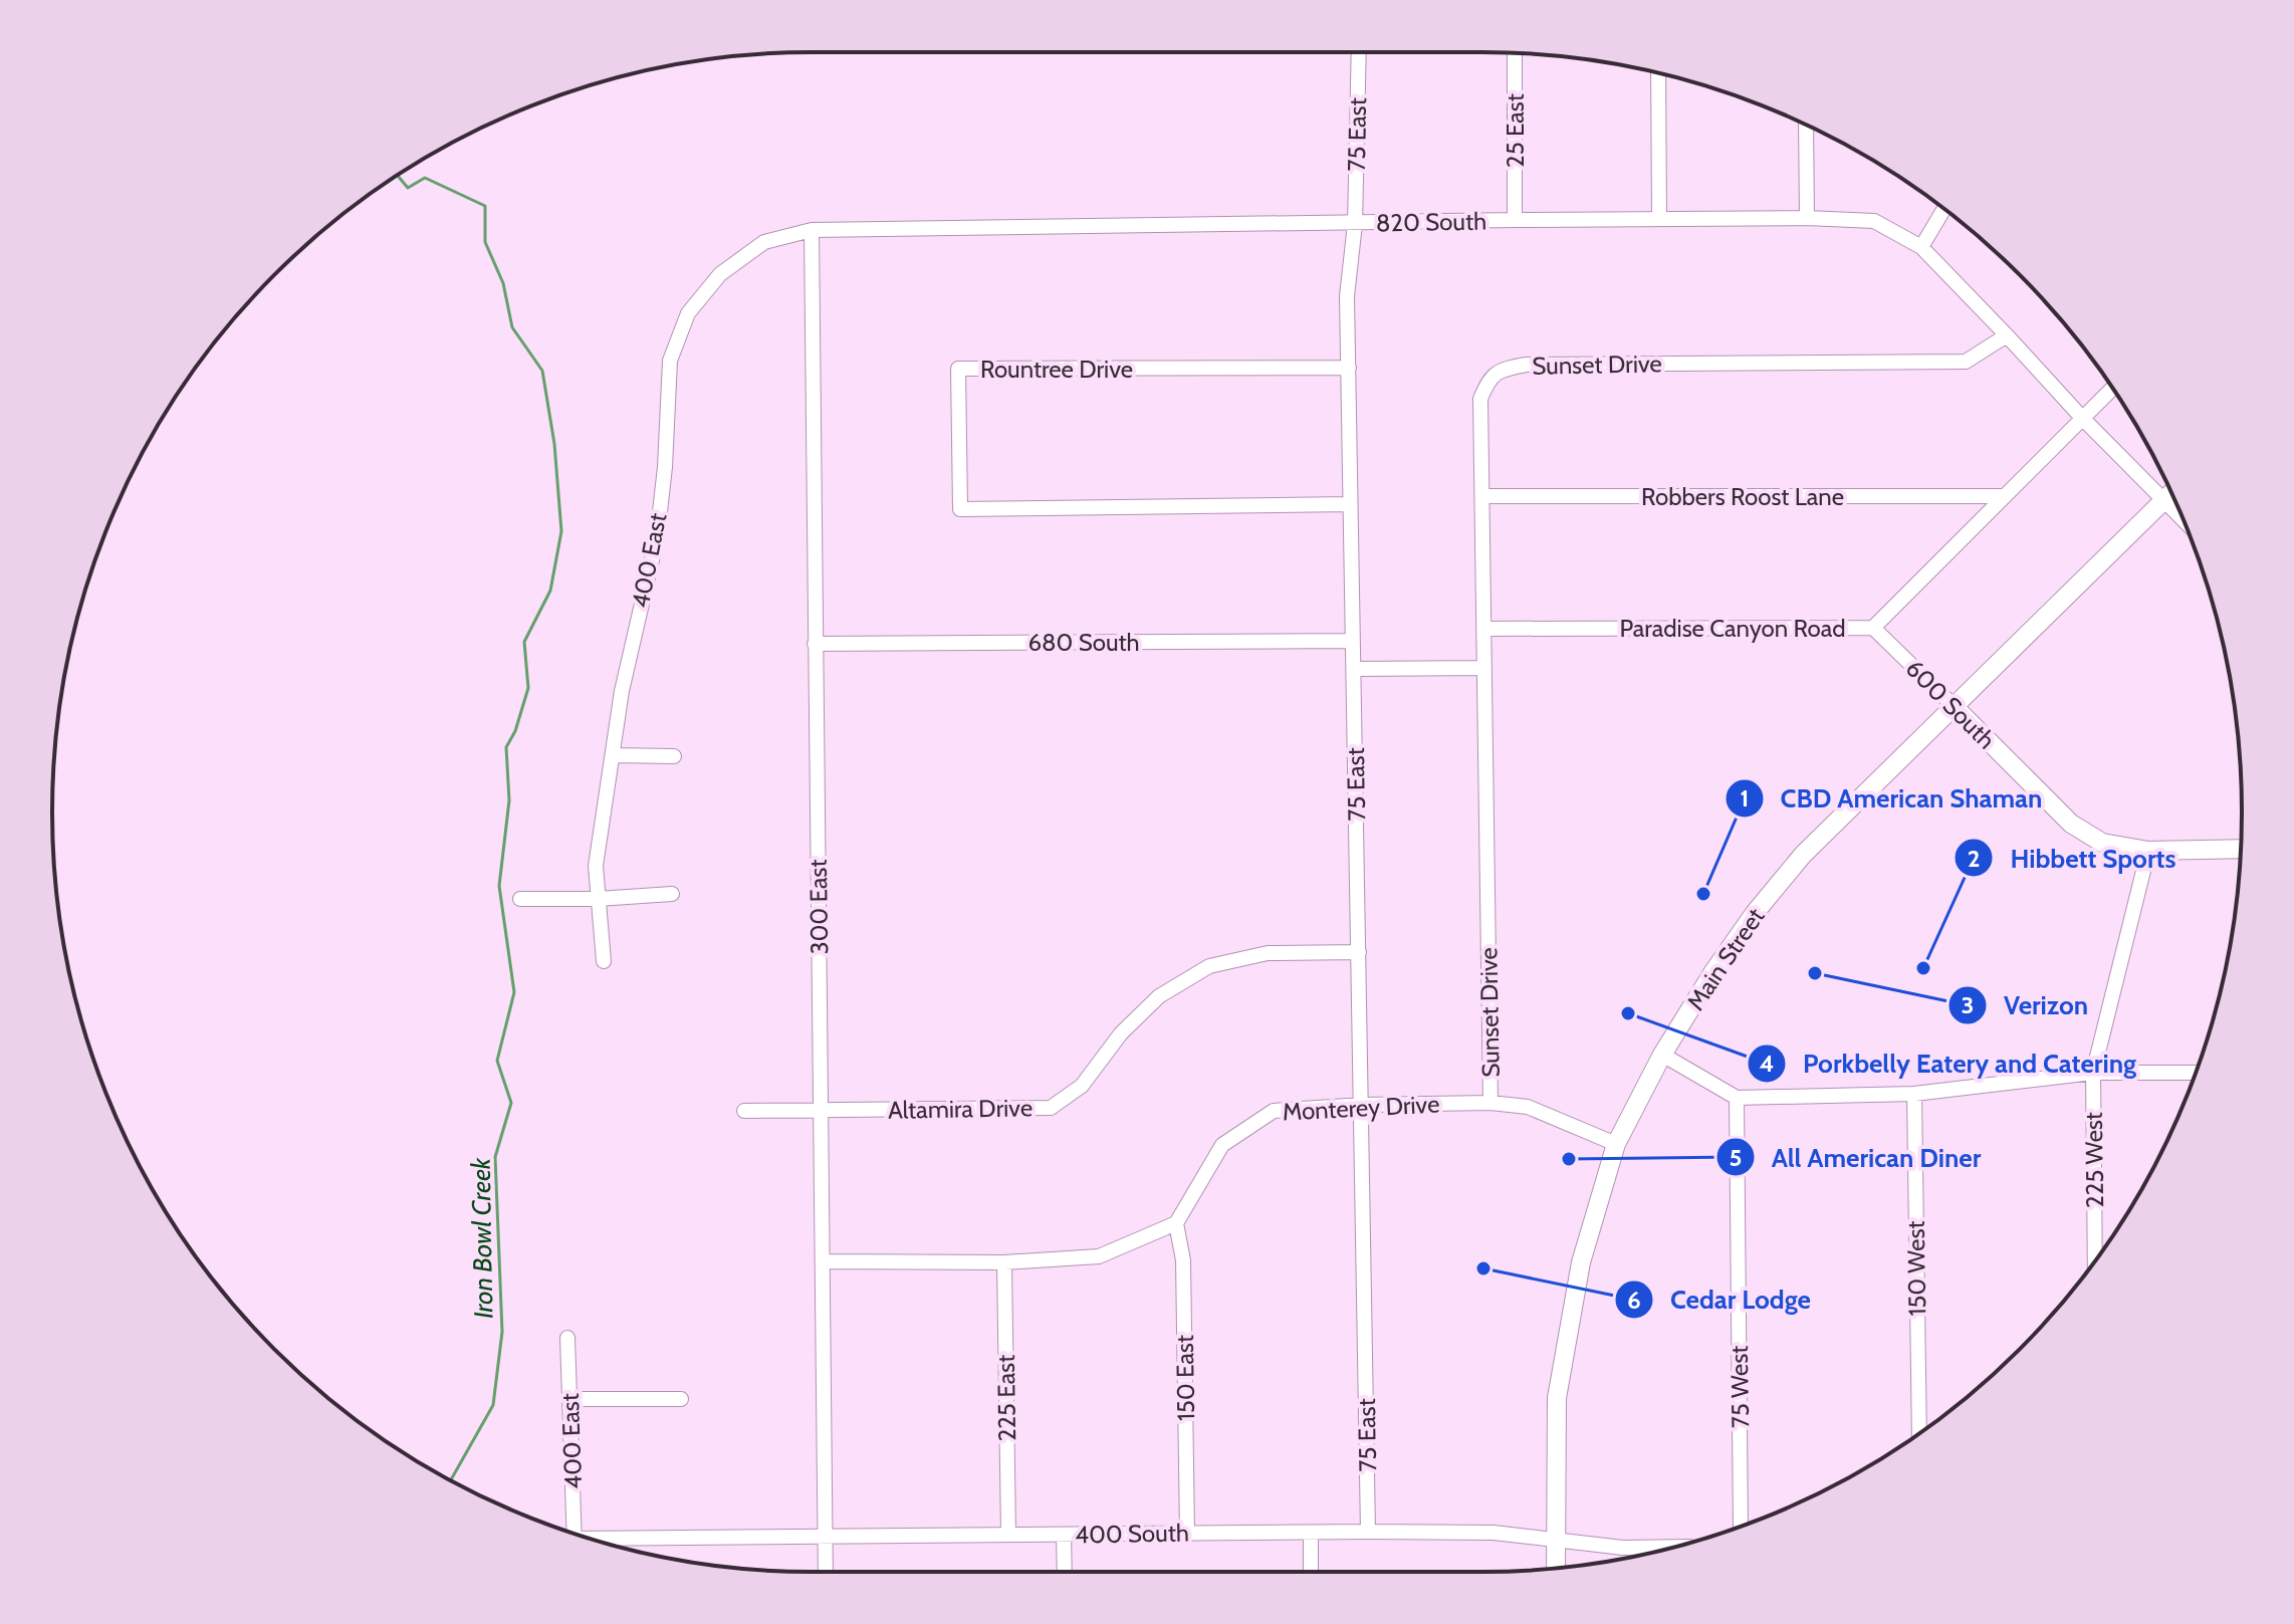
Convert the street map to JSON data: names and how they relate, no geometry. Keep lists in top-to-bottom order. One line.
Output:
{"streets":{"main road":["600 South","Main Street"],"street":["25 East","75 East","820 South","Sunset Drive","Rountree Drive","Robbers Roost Lane","400 East","Paradise Canyon Road","680 South","300 East","Monterey Drive","Altamira Drive","225 West","150 West","150 East","75 West","225 East","400 South"]},"crossings":[["25 East","820 South"],["75 East","820 South"],["75 East","Rountree Drive"],["75 East","680 South"],["75 East","Monterey Drive"],["75 East","Altamira Drive"],["75 East","400 South"],["820 South","Sunset Drive"],["820 South","400 East"],["820 South","300 East"],["Sunset Drive","Robbers Roost Lane"],["Sunset Drive","Paradise Canyon Road"],["Sunset Drive","Monterey Drive"],["Robbers Roost Lane","Paradise Canyon Road"],["400 East","300 East"],["Paradise Canyon Road","600 South"],["680 South","300 East"],["600 South","Main Street"],["600 South","225 West"],["300 East","Altamira Drive"],["300 East","400 South"],["Main Street","Monterey Drive"],["Main Street","400 South"],["Monterey Drive","150 East"],["150 East","400 South"],["225 East","400 South"]],"water":["Iron Bowl Creek"],"places":["CBD American Shaman","Hibbett Sports","Verizon","Porkbelly Eatery and Catering","All American Diner","Cedar Lodge"]}
